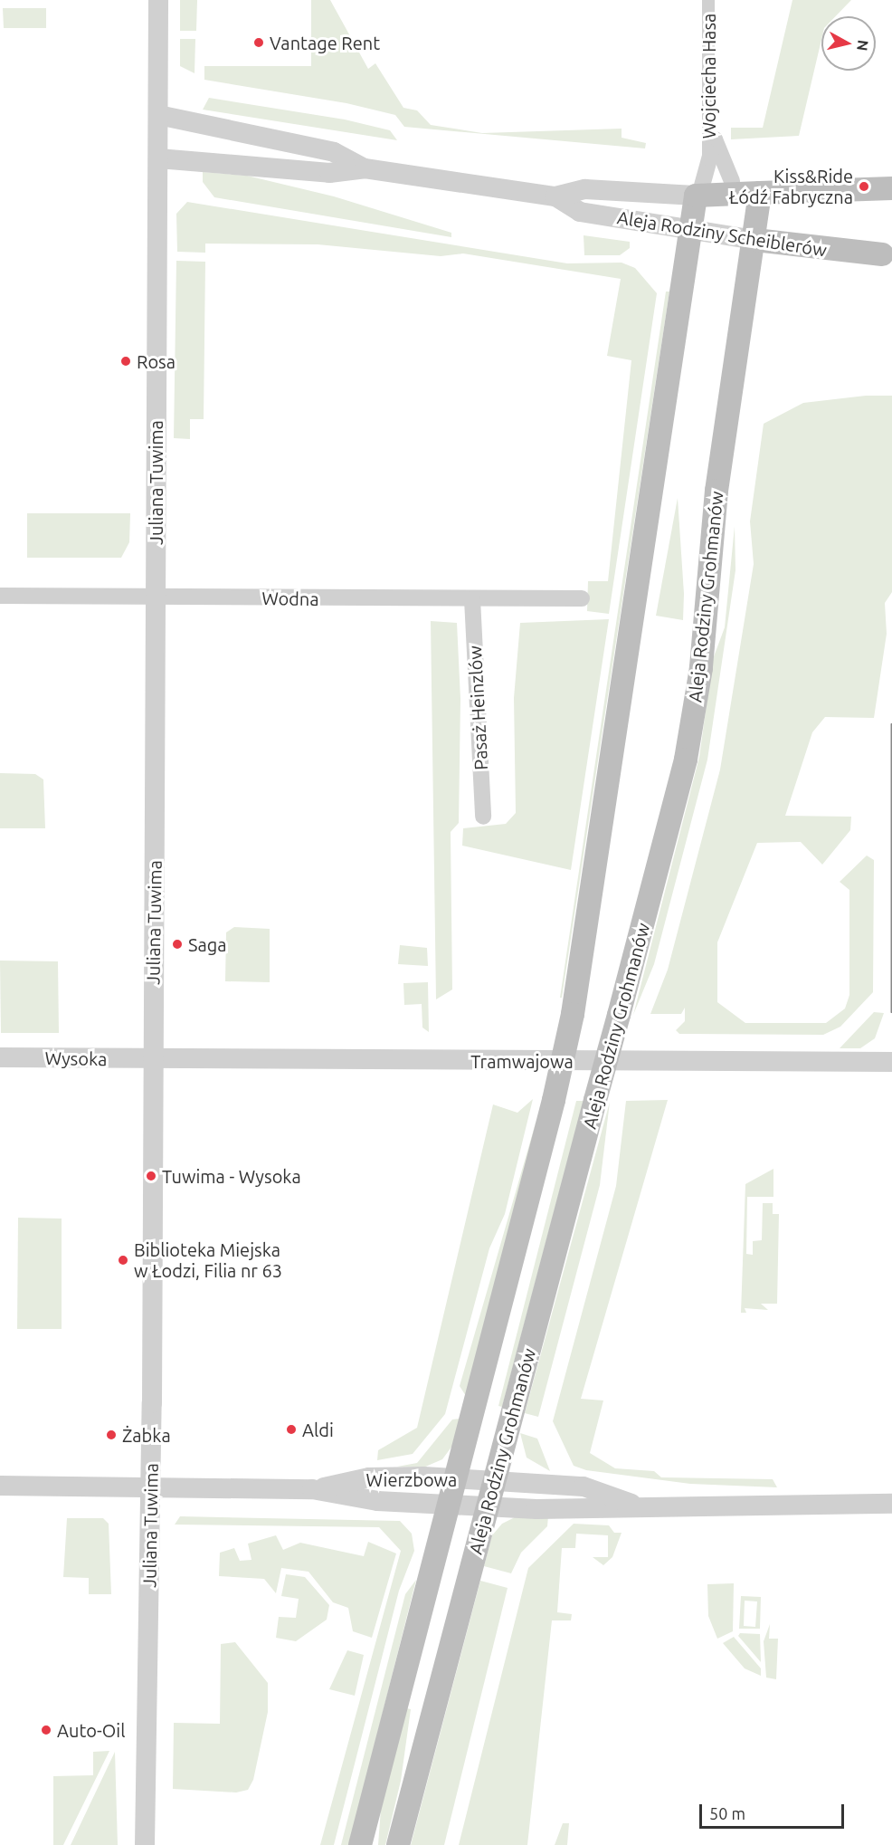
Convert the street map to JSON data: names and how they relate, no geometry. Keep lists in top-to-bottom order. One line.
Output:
{"streets":{"main road":["Aleja Rodziny Scheiblerów","Aleja Rodziny Grohmanów"],"street":["Wojciecha Hasa","Juliana Tuwima","Wodna","Pasaż Heinzlów","Wysoka","Tramwajowa","Wierzbowa"]},"crossings":[["Wojciecha Hasa","Aleja Rodziny Scheiblerów"],["Wojciecha Hasa","Aleja Rodziny Grohmanów"],["Aleja Rodziny Scheiblerów","Juliana Tuwima"],["Aleja Rodziny Scheiblerów","Aleja Rodziny Grohmanów"],["Juliana Tuwima","Wodna"],["Juliana Tuwima","Wysoka"],["Juliana Tuwima","Tramwajowa"],["Juliana Tuwima","Wierzbowa"],["Aleja Rodziny Grohmanów","Wierzbowa"],["Wodna","Pasaż Heinzlów"],["Wysoka","Tramwajowa"]],"places":["Vantage Rent","Kiss&Ride Łódź Fabryczna","Rosa","Saga","Tuwima - Wysoka","Biblioteka Miejska w Łodzi, Filia nr 63","Aldi","Żabka","Auto-Oil"],"scale_bar":"50 m","north":"right"}
